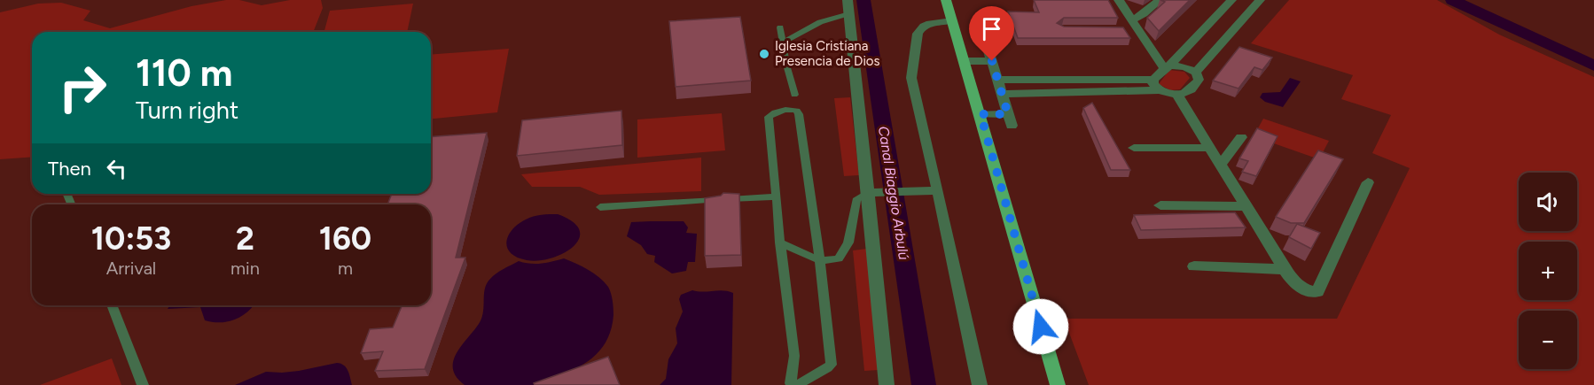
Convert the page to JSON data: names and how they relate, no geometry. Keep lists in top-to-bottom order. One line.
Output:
{"water":["Canal Biaggio Arbulú"],"places":["Iglesia Cristiana Presencia de Dios"],"page":{"turn":["110 m","Turn right"],"then":"Then","map_buttons":["+","−"],"eta":["10:53","Arrival","2","min","160","m"]}}
